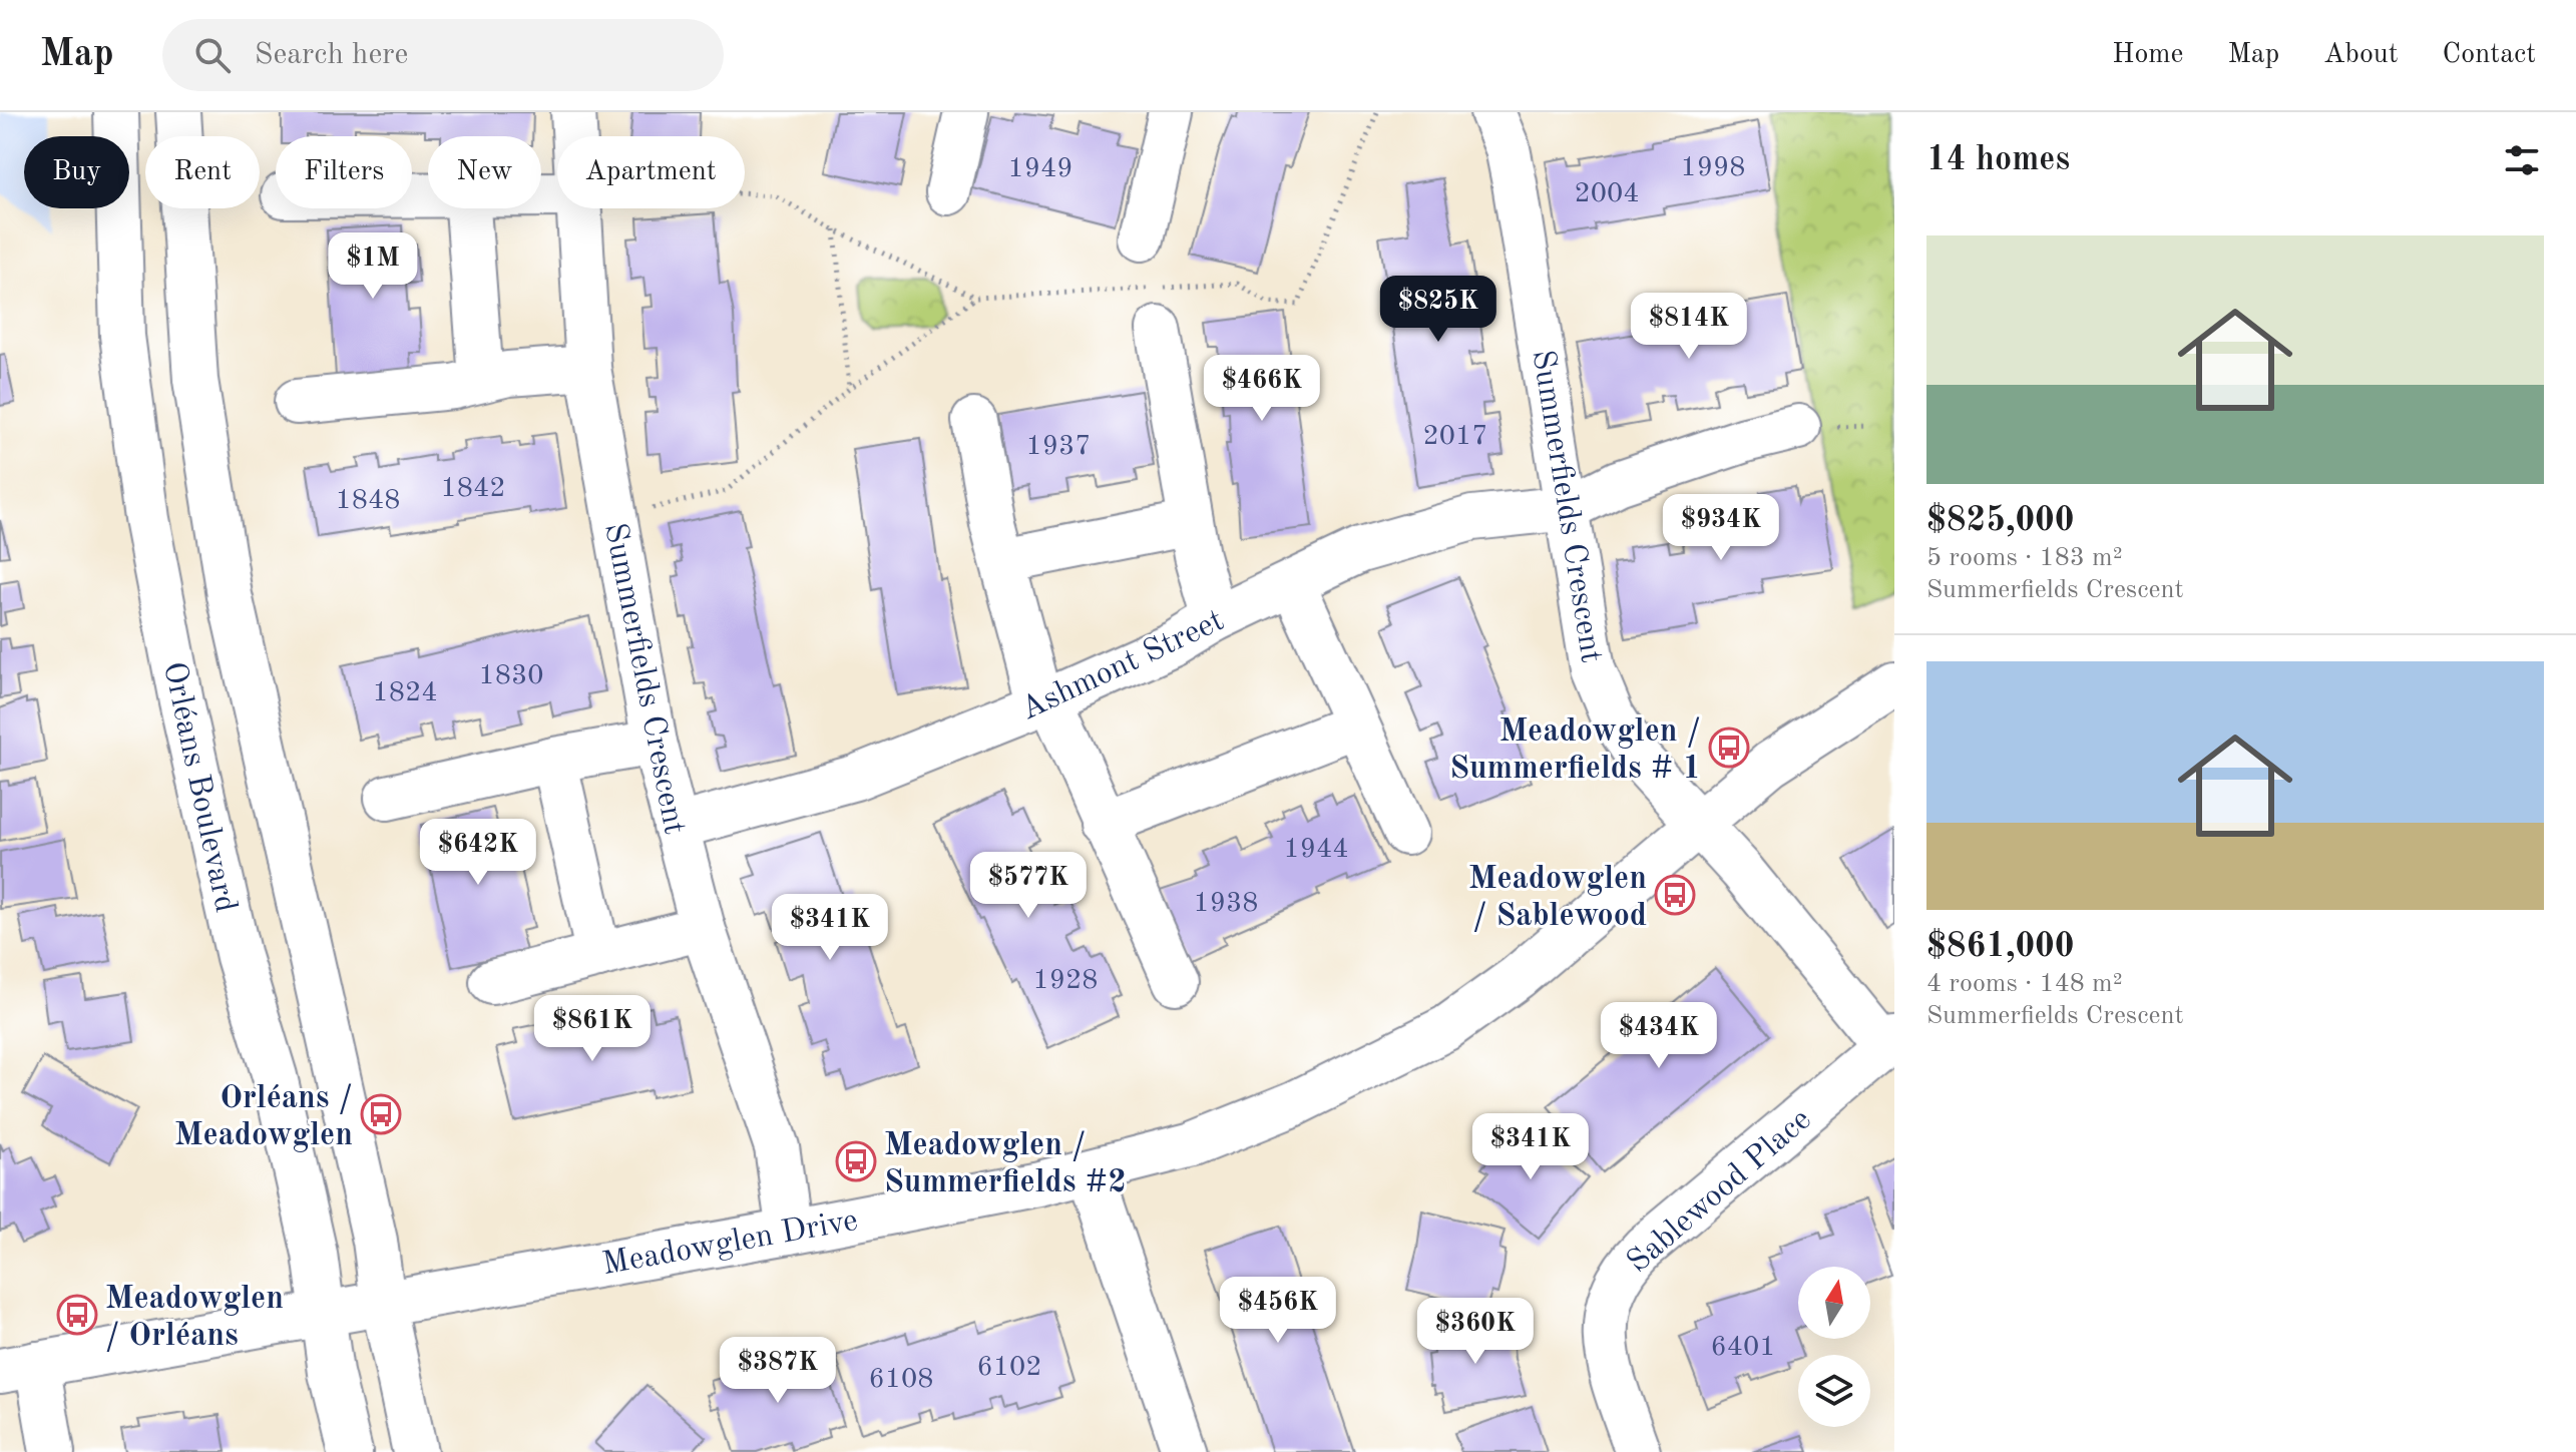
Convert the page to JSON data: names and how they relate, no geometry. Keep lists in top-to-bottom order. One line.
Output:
{"streets":{"street":["Summerfields Crescent","Ashmont Street","Orléans Boulevard","Sablewood Place","Meadowglen Drive"]},"crossings":[["Summerfields Crescent","Ashmont Street"],["Summerfields Crescent","Sablewood Place"],["Summerfields Crescent","Meadowglen Drive"],["Orléans Boulevard","Meadowglen Drive"],["Sablewood Place","Meadowglen Drive"]],"places":{"bus stop":["Meadowglen / Summerfields # 1","Meadowglen / Sablewood","Orléans / Meadowglen","Meadowglen / Summerfields #2","Meadowglen / Orléans"]},"house_numbers":["1998","1949","2004","2017","1937","1842","1848","1830","1824","1944","1938","1928","6401","6102","6108"],"north":"top","page":{"header":"Map","search":"Search here","nav":["Home","Map","About","Contact"],"heading":"14 homes","chip":["Buy","Rent","Filters","New","Apartment"],"list":[{"name":"$825,000","note":"5 rooms · 183 m² · Summerfields Crescent"},{"name":"$861,000","note":"4 rooms · 148 m² · Summerfields Crescent"}],"price":["$1M","$825K","$814K","$466K","$934K","$642K","$577K","$341K","$861K","$434K","$341K","$456K","$360K","$387K"]}}
